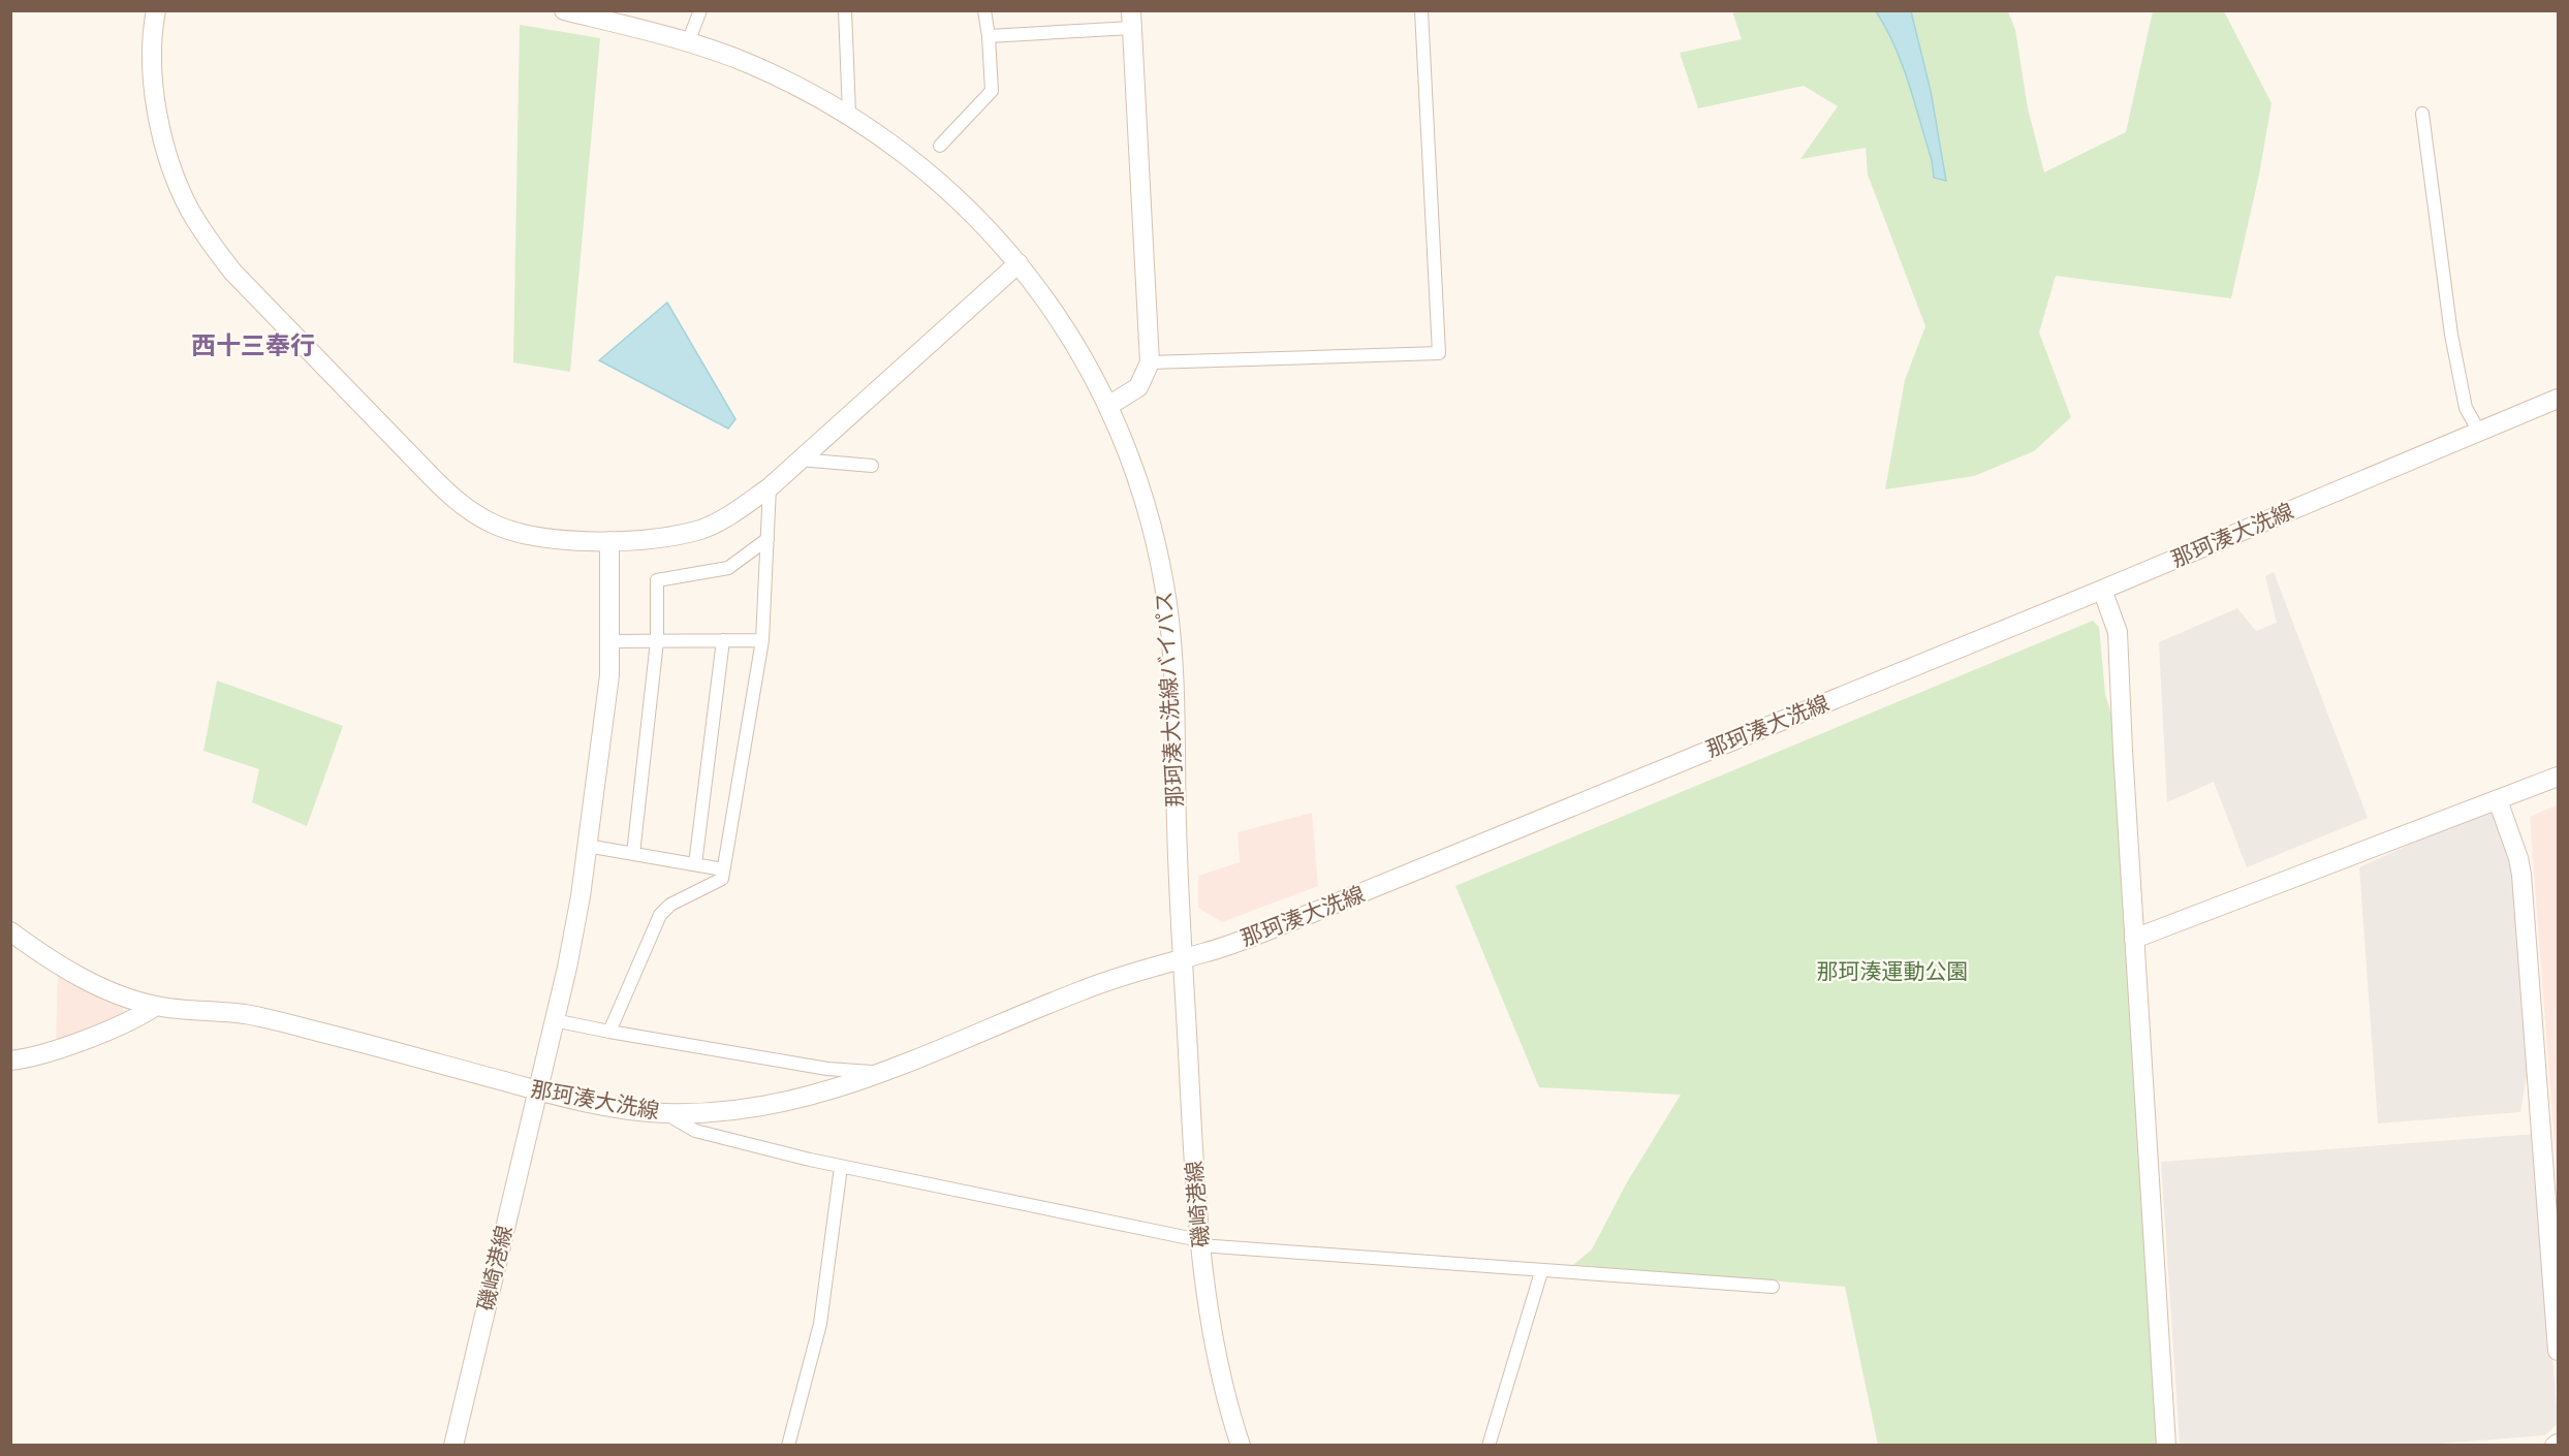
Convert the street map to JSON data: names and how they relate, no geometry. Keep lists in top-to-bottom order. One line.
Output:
{"streets":{"main road":["那珂湊大洗線","那珂湊大洗線バイパス","磯崎港線"]},"crossings":[["那珂湊大洗線","那珂湊大洗線バイパス"],["那珂湊大洗線","磯崎港線"],["那珂湊大洗線バイパス","磯崎港線"]],"districts":["西十三奉行"],"parks":["那珂湊運動公園"]}
